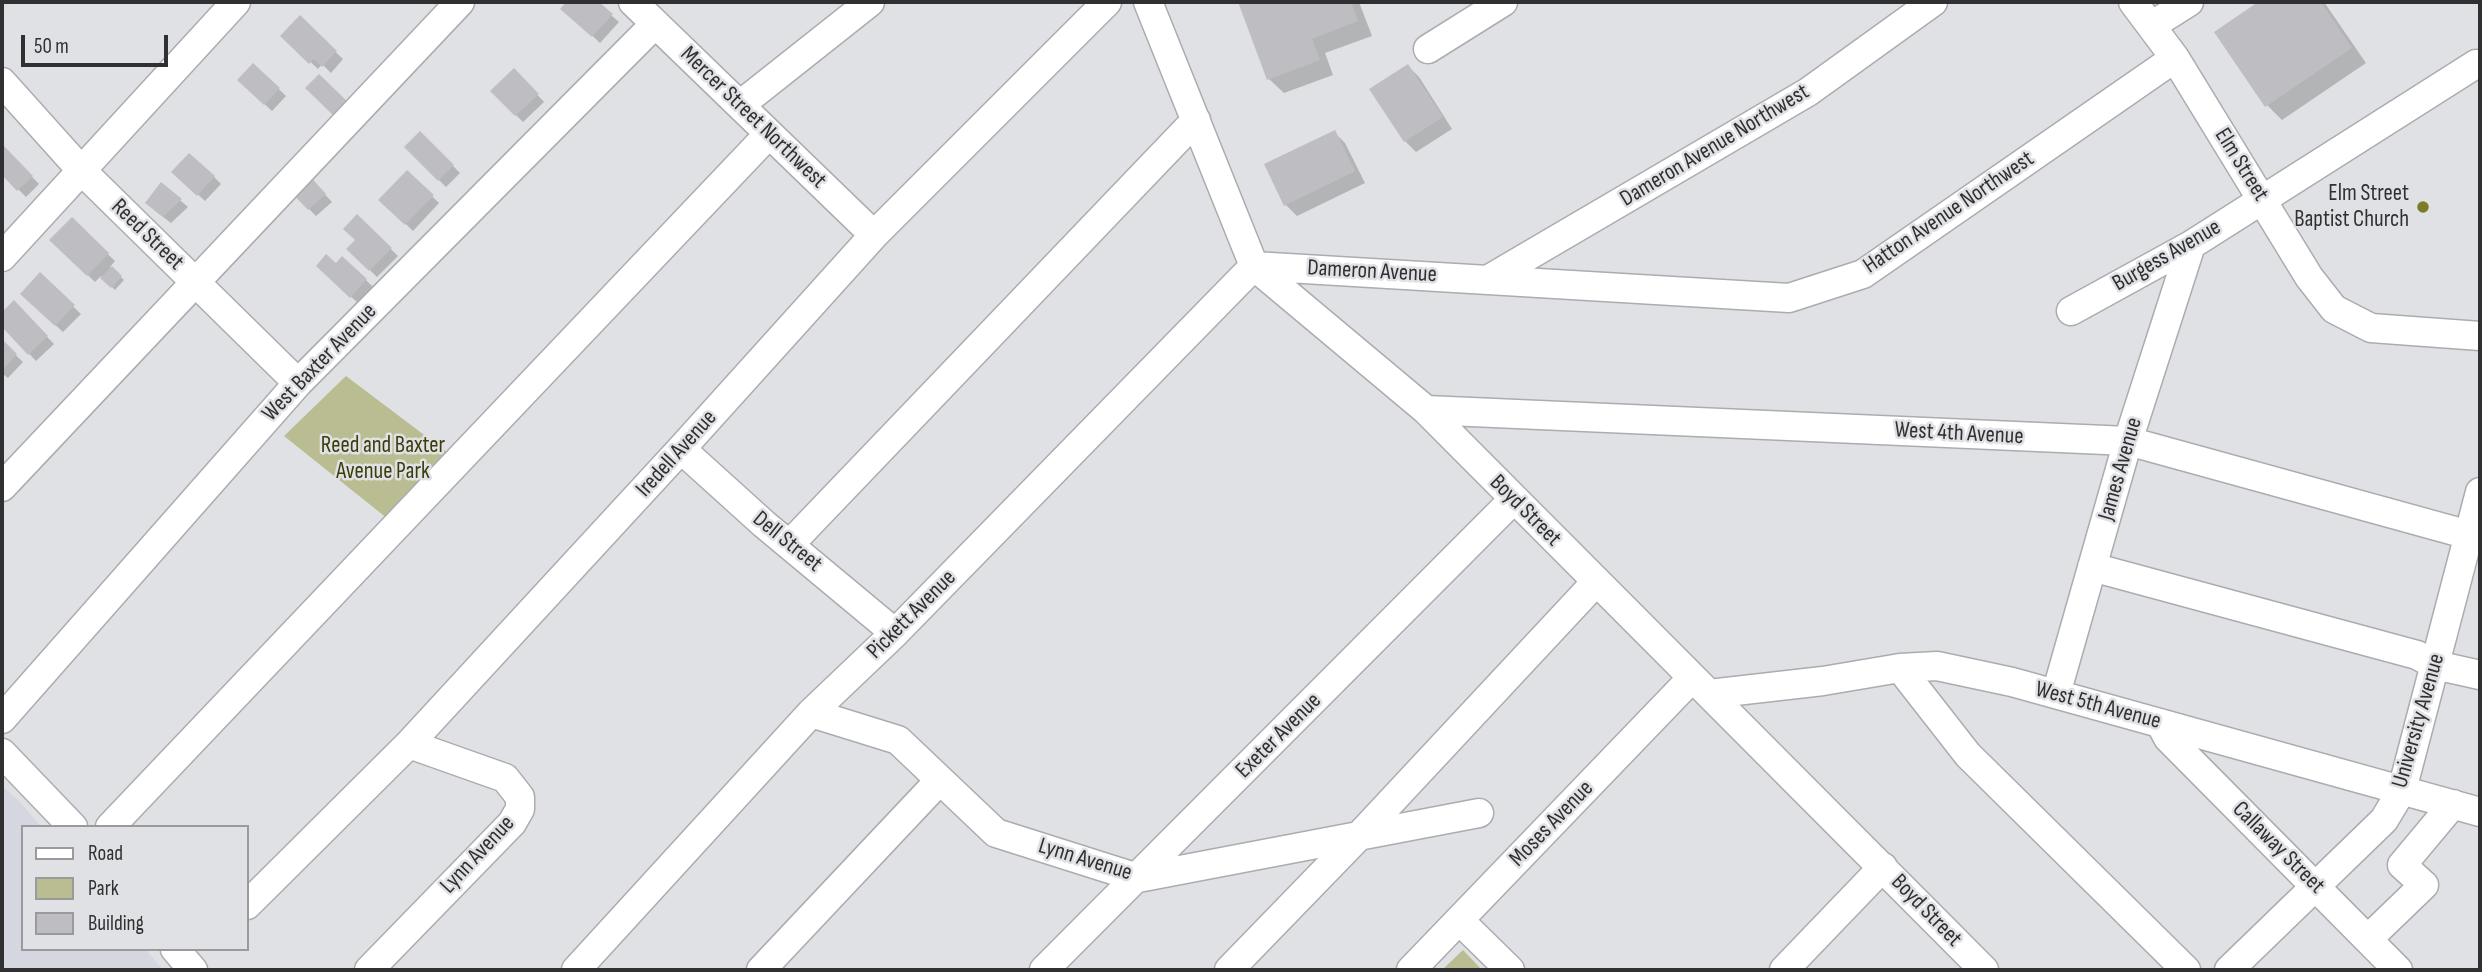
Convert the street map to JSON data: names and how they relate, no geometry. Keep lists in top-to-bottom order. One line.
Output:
{"streets":{"street":["Mercer Street Northwest","Dameron Avenue Northwest","Elm Street","Hatton Avenue Northwest","Reed Street","Burgess Avenue","Dameron Avenue","West Baxter Avenue","West 4th Avenue","Iredell Avenue","James Avenue","Boyd Street","Dell Street","Pickett Avenue","West 5th Avenue","University Avenue","Exeter Avenue","Moses Avenue","Callaway Street","Lynn Avenue"]},"crossings":[["Mercer Street Northwest","West Baxter Avenue"],["Mercer Street Northwest","Iredell Avenue"],["Dameron Avenue Northwest","Hatton Avenue Northwest"],["Dameron Avenue Northwest","Dameron Avenue"],["Elm Street","Hatton Avenue Northwest"],["Elm Street","Burgess Avenue"],["Hatton Avenue Northwest","Dameron Avenue"],["Reed Street","West Baxter Avenue"],["Burgess Avenue","James Avenue"],["Dameron Avenue","Boyd Street"],["Dameron Avenue","Pickett Avenue"],["West 4th Avenue","James Avenue"],["West 4th Avenue","Boyd Street"],["West 4th Avenue","University Avenue"],["Iredell Avenue","Dell Street"],["Iredell Avenue","Lynn Avenue"],["James Avenue","West 5th Avenue"],["Boyd Street","Pickett Avenue"],["Boyd Street","West 5th Avenue"],["Boyd Street","Exeter Avenue"],["Boyd Street","Moses Avenue"],["Dell Street","Pickett Avenue"],["Pickett Avenue","Lynn Avenue"],["West 5th Avenue","University Avenue"],["West 5th Avenue","Moses Avenue"],["West 5th Avenue","Callaway Street"],["University Avenue","Callaway Street"],["Exeter Avenue","Lynn Avenue"]],"parks":["Reed and Baxter Avenue Park"],"places":["Elm Street Baptist Church"],"legend":["Road","Park","Building"],"scale_bar":"50 m"}
